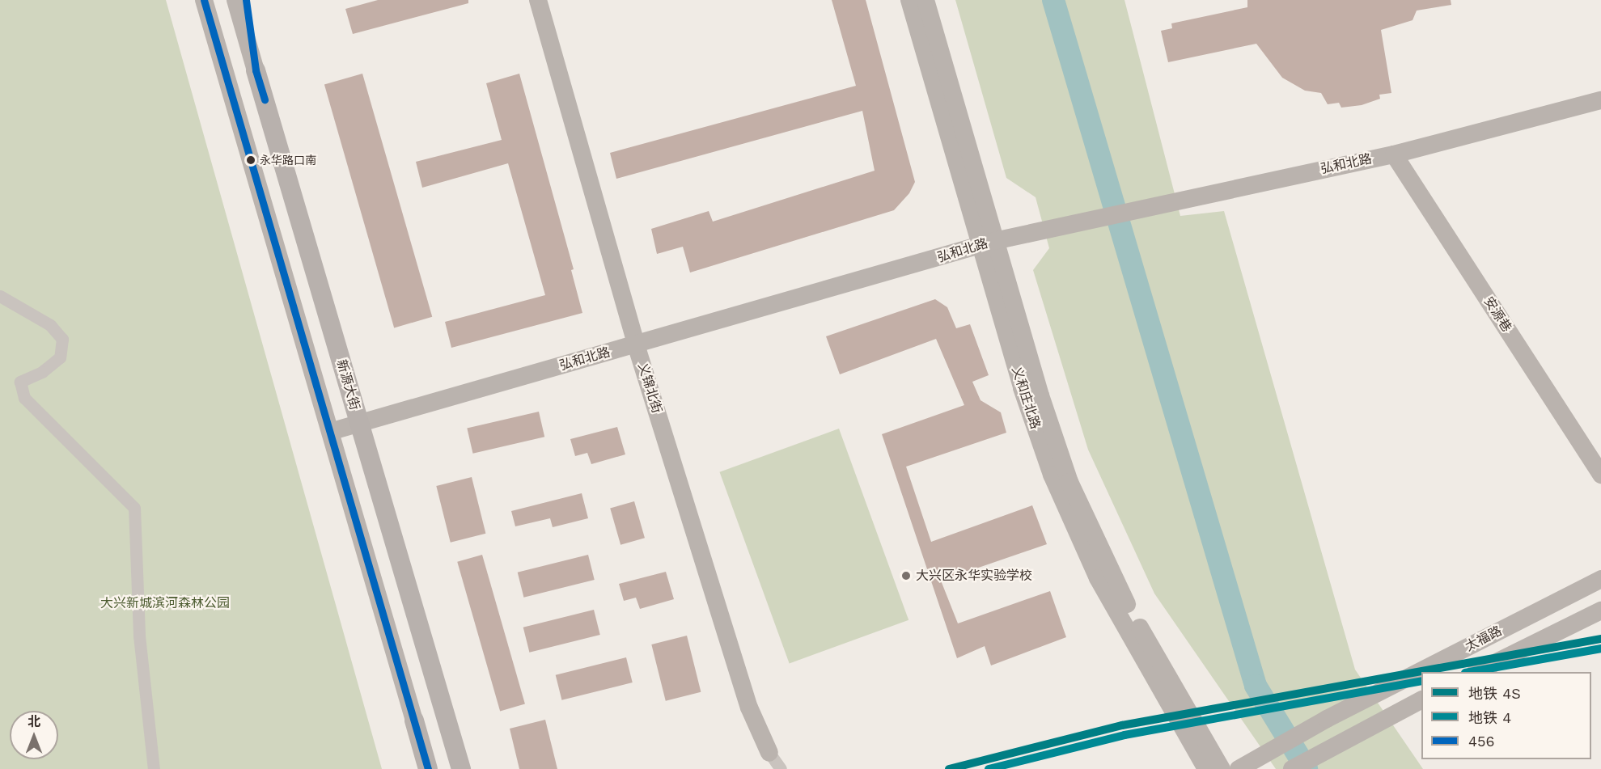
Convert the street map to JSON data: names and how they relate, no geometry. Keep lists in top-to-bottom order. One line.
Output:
{"streets":{"main road":["弘和北路","安源巷","新源大街","义锦北街","义和庄北路","太福路"]},"crossings":[["弘和北路","安源巷"],["弘和北路","新源大街"],["弘和北路","义锦北街"],["弘和北路","义和庄北路"]],"parks":["大兴新城滨河森林公园"],"places":["永华路口南","大兴区永华实验学校"],"lines":["transit line 456","metro line 4S","metro line 4"],"legend":["地铁 4S","地铁 4","456"],"north":"top"}
